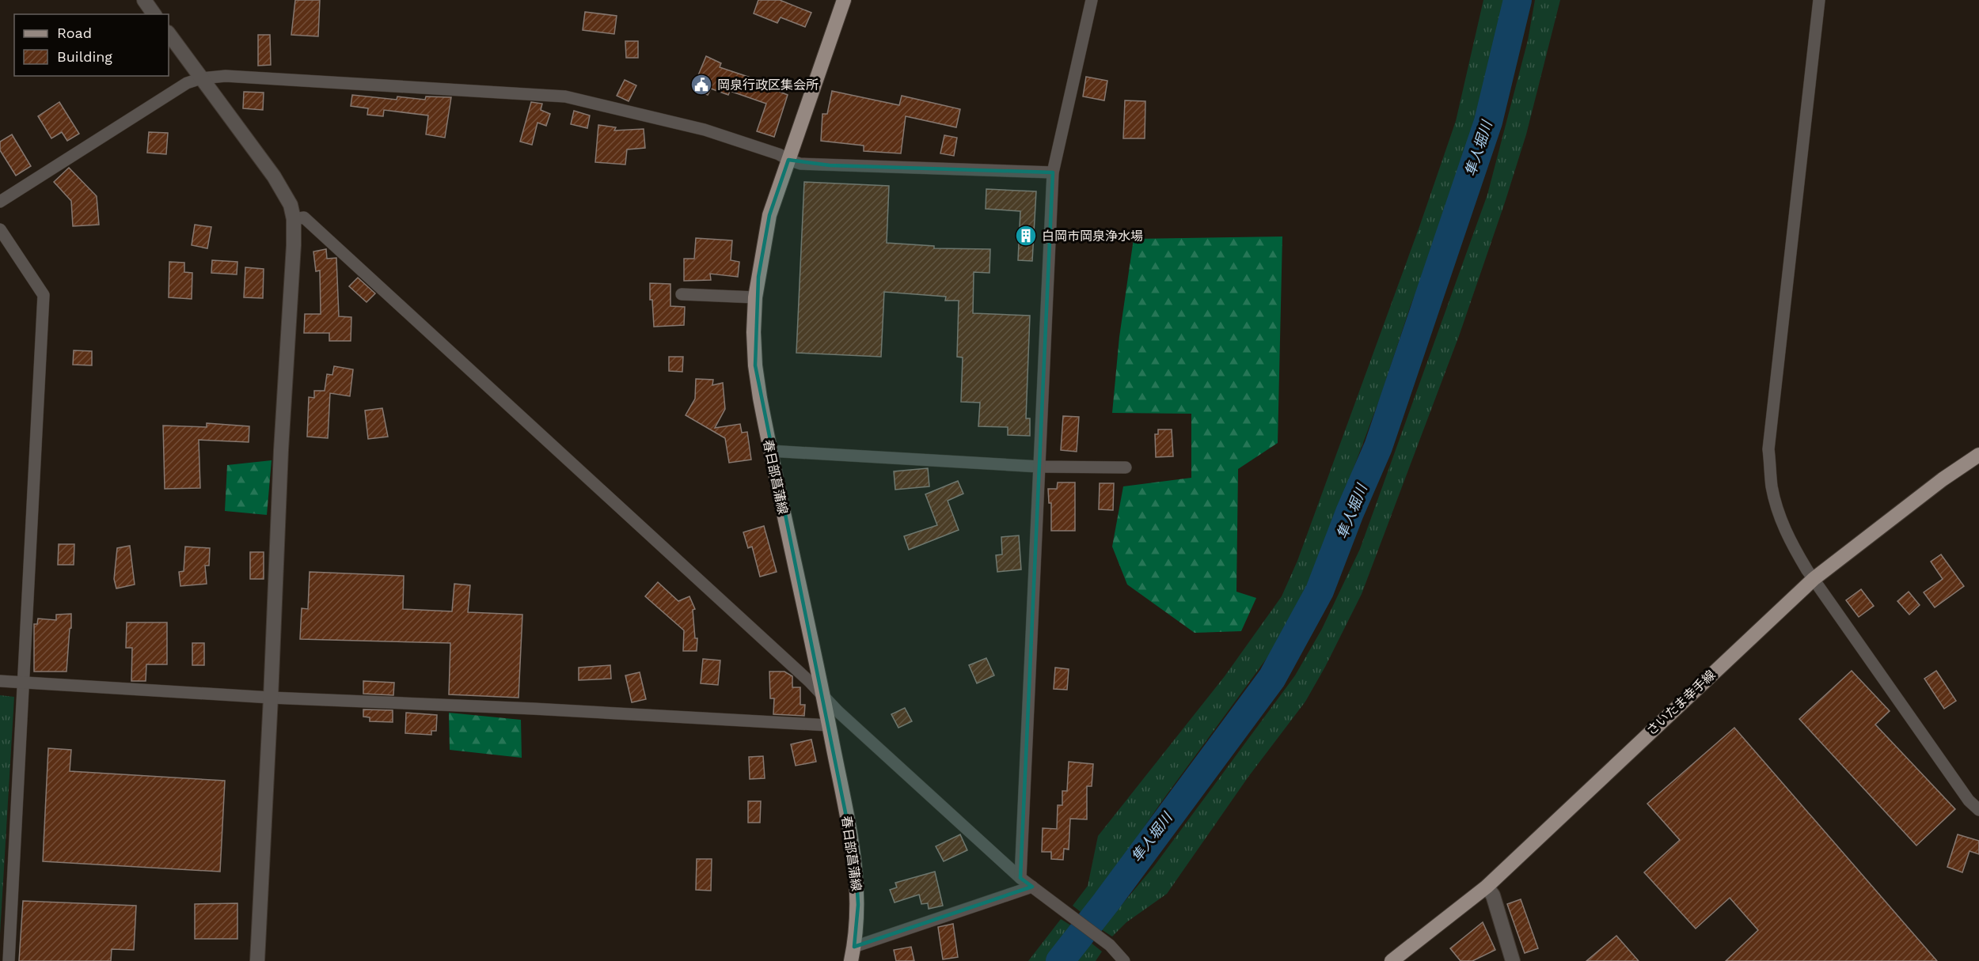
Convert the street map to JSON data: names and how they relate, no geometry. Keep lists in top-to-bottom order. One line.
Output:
{"streets":{"main road":["春日部菖蒲線","さいたま幸手線"]},"water":["隼人堀川"],"places":{"public building":["岡泉行政区集会所"],"building":["白岡市岡泉浄水場"]},"legend":["Road","Building"]}
